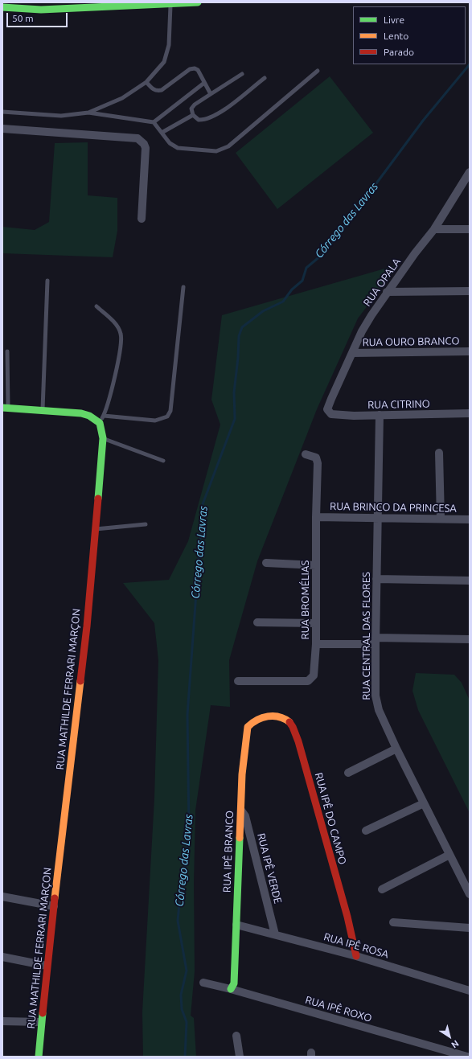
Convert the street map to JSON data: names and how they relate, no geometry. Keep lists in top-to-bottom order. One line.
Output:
{"streets":{"street":["RUA OPALA","RUA OURO BRANCO","RUA CITRINO","RUA BRINCO DA PRINCESA","RUA BROMÉLIAS","RUA CENTRAL DAS FLORES","RUA MATHILDE FERRARI MARÇON","RUA IPÊ DO CAMPO","RUA IPÊ BRANCO","RUA IPÊ VERDE","RUA IPÊ ROSA","RUA IPÊ ROXO"]},"crossings":[["RUA OPALA","RUA OURO BRANCO"],["RUA OPALA","RUA CITRINO"],["RUA CITRINO","RUA CENTRAL DAS FLORES"],["RUA BRINCO DA PRINCESA","RUA BROMÉLIAS"],["RUA BRINCO DA PRINCESA","RUA CENTRAL DAS FLORES"],["RUA IPÊ DO CAMPO","RUA IPÊ BRANCO"],["RUA IPÊ DO CAMPO","RUA IPÊ ROSA"],["RUA IPÊ BRANCO","RUA IPÊ VERDE"],["RUA IPÊ BRANCO","RUA IPÊ ROSA"],["RUA IPÊ BRANCO","RUA IPÊ ROXO"],["RUA IPÊ VERDE","RUA IPÊ ROSA"]],"water":["Córrego das Lavras"],"legend":["Livre","Lento","Parado"],"scale_bar":"50 m","north":"bottom right"}
